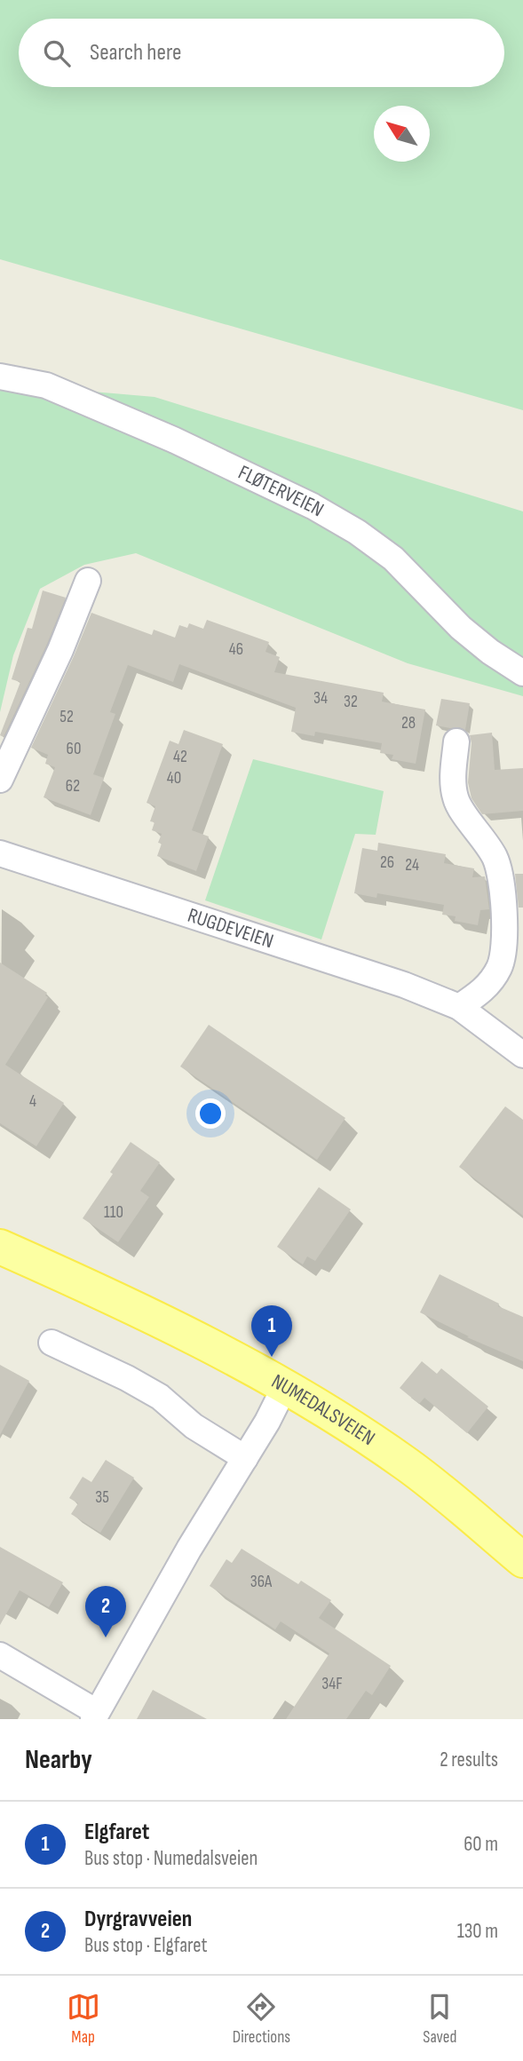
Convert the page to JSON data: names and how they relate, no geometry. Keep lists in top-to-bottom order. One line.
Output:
{"streets":{"main road":["NUMEDALSVEIEN"],"street":["FLØTERVEIEN","RUGDEVEIEN"]},"house_numbers":["46","34","32","52","28","60","42","40","62","26","24","4","110","35","36A","34F"],"north":"top left","page":{"search":"Search here","pins":["1","2"],"heading":["Nearby","2 results"],"list":[{"mark":"1","name":"Elgfaret","note":"Bus stop · Numedalsveien","value":"60 m"},{"mark":"2","name":"Dyrgravveien","note":"Bus stop · Elgfaret","value":"130 m"}],"nav":["Map","Directions","Saved"]}}
